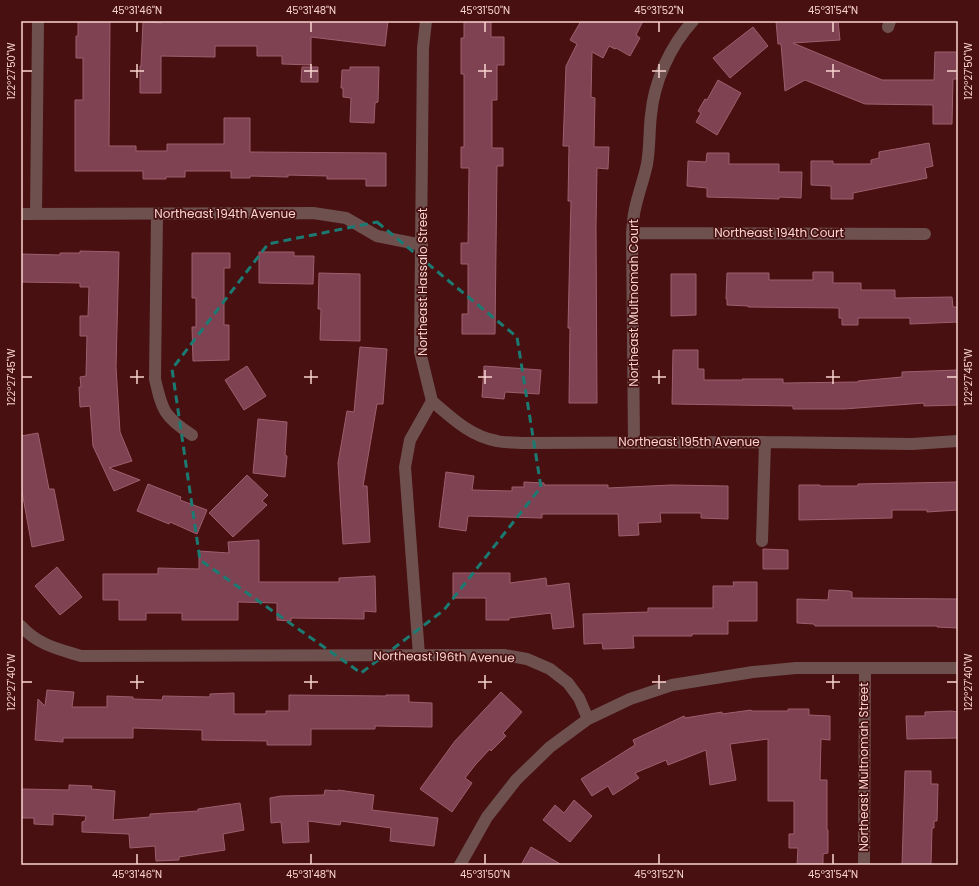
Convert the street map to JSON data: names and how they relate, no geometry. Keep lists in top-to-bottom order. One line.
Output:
{"streets":{"street":["Northeast 194th Avenue","Northeast 194th Court","Northeast Hassalo Street","Northeast Multnomah Court","Northeast 195th Avenue","Northeast 196th Avenue","Northeast Multnomah Street"]},"crossings":[["Northeast 194th Avenue","Northeast Hassalo Street"],["Northeast 194th Court","Northeast Multnomah Court"],["Northeast Hassalo Street","Northeast 195th Avenue"],["Northeast Multnomah Court","Northeast 195th Avenue"]],"coordinates":["45°31'46\"N","45°31'48\"N","45°31'50\"N","45°31'52\"N","45°31'54\"N","122°27'50\"W","122°27'45\"W","122°27'40\"W"]}
